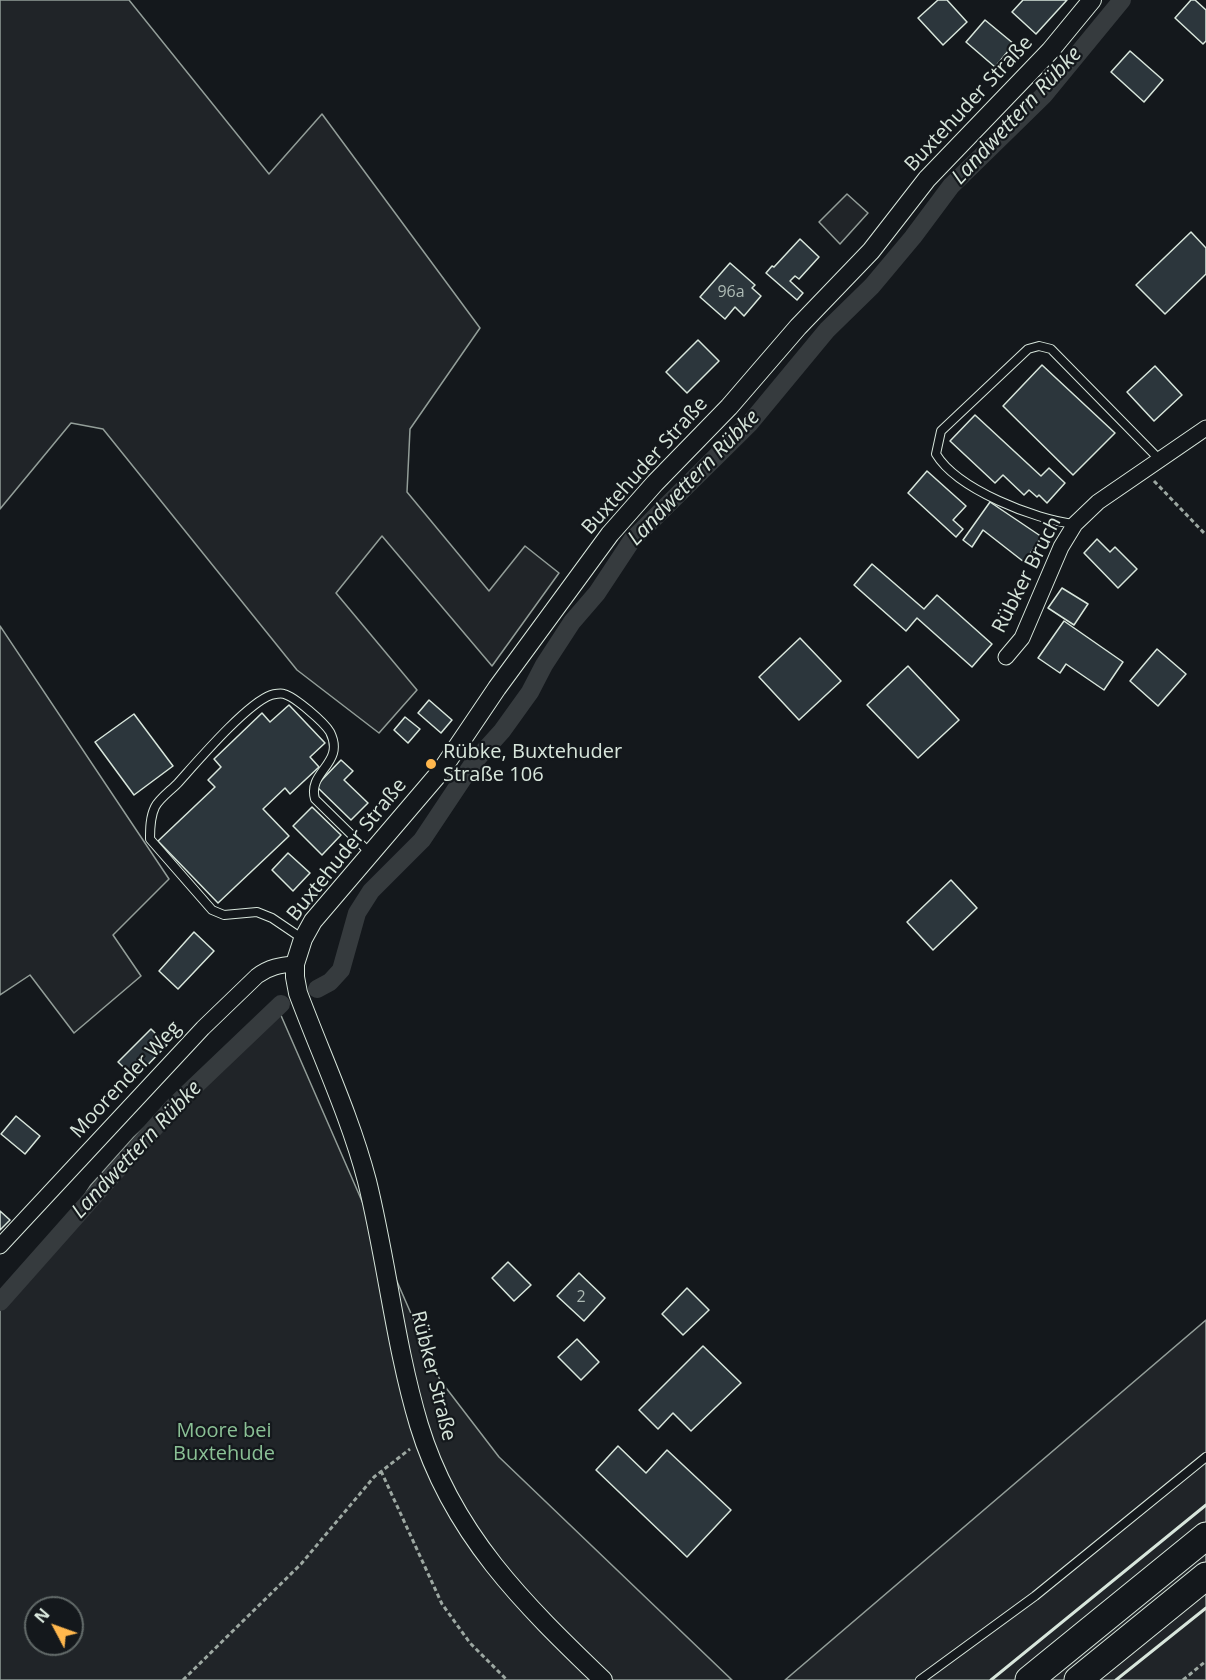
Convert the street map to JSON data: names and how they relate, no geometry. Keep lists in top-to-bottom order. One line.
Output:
{"streets":{"street":["Buxtehuder Straße","Rübker Bruch","Moorender Weg","Rübker Straße"]},"crossings":[["Buxtehuder Straße","Moorender Weg"],["Buxtehuder Straße","Rübker Straße"]],"water":["Landwettern Rübke"],"parks":["Moore bei Buxtehude"],"places":["Rübke, Buxtehuder Straße 106"],"house_numbers":["96a","2"],"north":"top left"}
